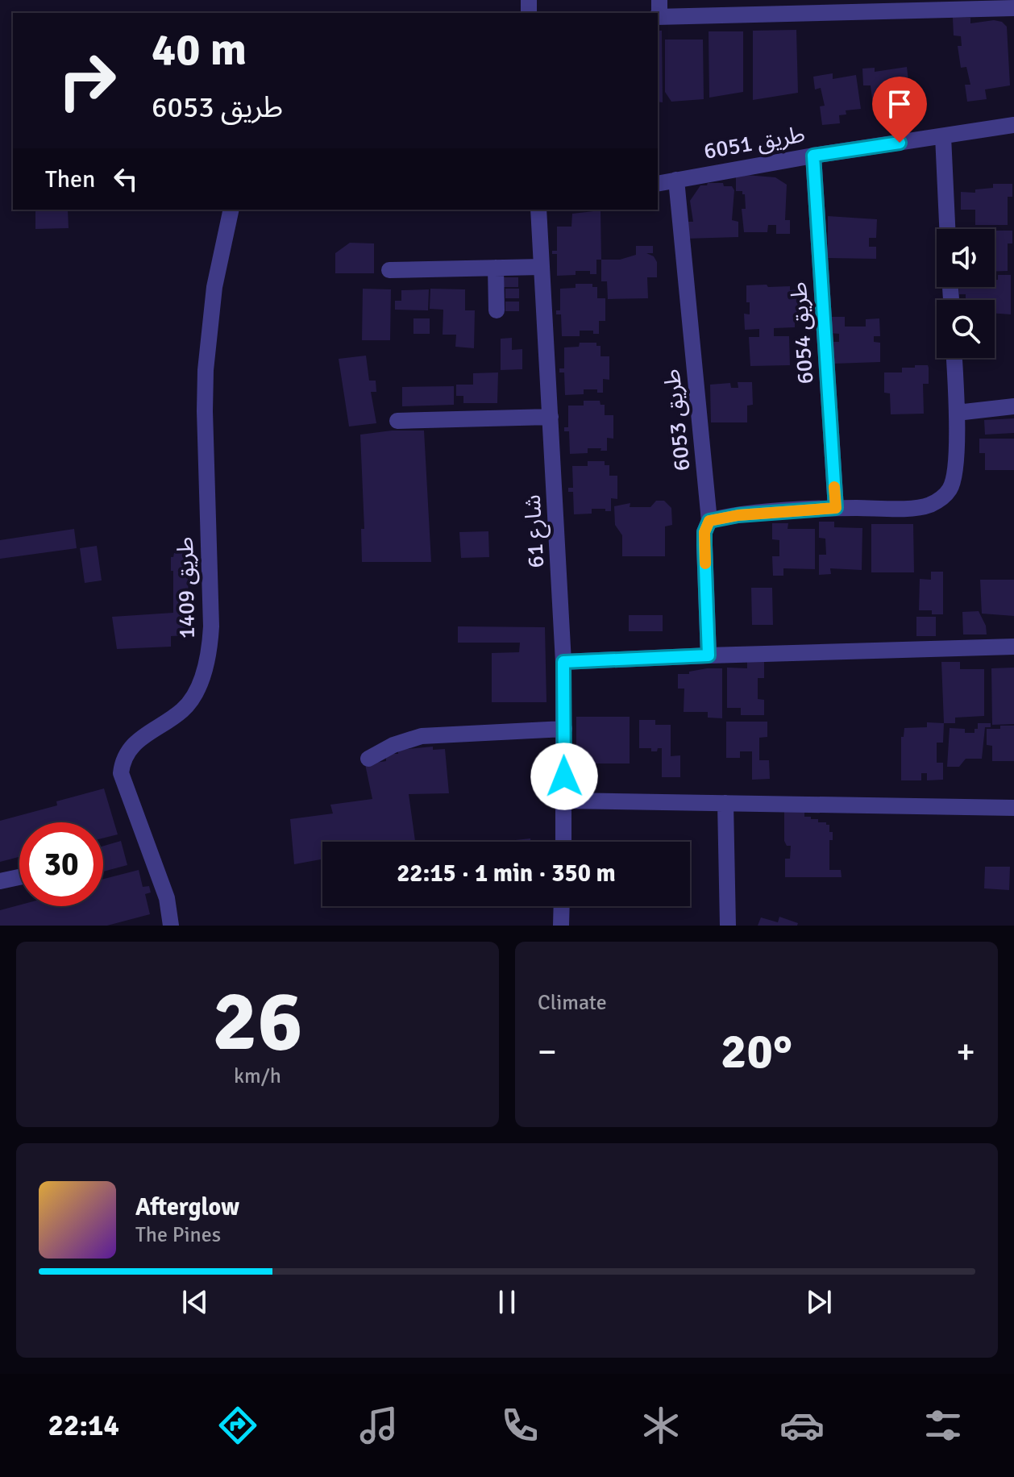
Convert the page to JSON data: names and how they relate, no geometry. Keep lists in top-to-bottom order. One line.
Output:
{"streets":{"street":["طريق 6051","طريق 6054","طريق 6053","شارع 61","طريق 1409"]},"crossings":[["طريق 6051","طريق 6054"],["طريق 6051","طريق 6053"]],"page":{"turn":["40 m","طريق 6053"],"then":"Then","limit":"30","trip":"22:15 · 1 min · 350 m","tile":[["26","km/h"],"Climate"],"heat":["−","20°","+"],"song":["Afterglow","The Pines"],"tabs":"22:14"}}
